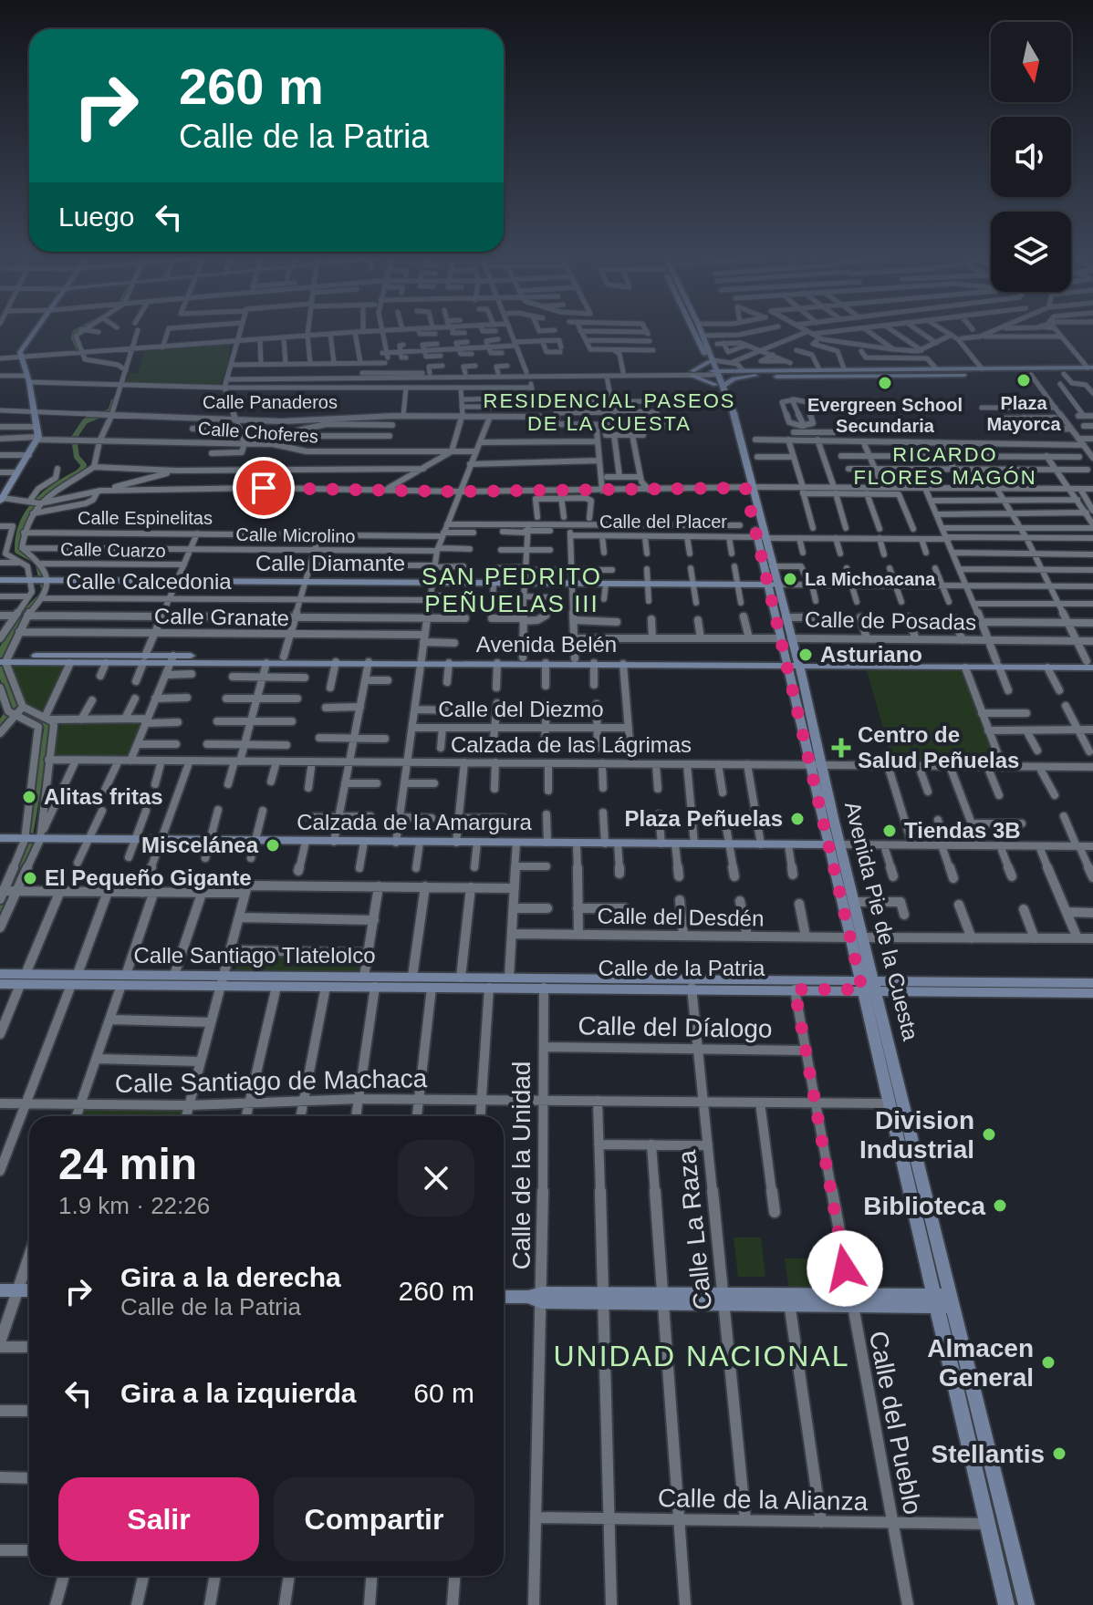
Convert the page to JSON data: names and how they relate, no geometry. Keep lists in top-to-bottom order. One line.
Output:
{"streets":{"main road":["Calle Diamante","Avenida Belén","Calzada de la Amargura","Avenida Pie de la Cuesta","Calle Santiago Tlatelolco","Calle de la Patria"],"street":["Calle Panaderos","Calle Choferes","Calle Espinelitas","Calle del Placer","Calle Microlino","Calle Cuarzo","Calle Calcedonia","Calle Granate","Calle de Posadas","Calle del Diezmo","Calzada de las Lágrimas","Calle del Desdén","Calle del Díalogo","Calle Santiago de Machaca","Calle de la Unidad","Calle La Raza","Calle del Pueblo","Calle de la Alianza"]},"crossings":[["Calle del Placer","Avenida Pie de la Cuesta"],["Calle Diamante","Avenida Pie de la Cuesta"],["Calle de Posadas","Avenida Pie de la Cuesta"],["Avenida Belén","Avenida Pie de la Cuesta"],["Calzada de las Lágrimas","Avenida Pie de la Cuesta"],["Calzada de la Amargura","Avenida Pie de la Cuesta"],["Calle del Desdén","Avenida Pie de la Cuesta"],["Avenida Pie de la Cuesta","Calle de la Patria"],["Avenida Pie de la Cuesta","Calle Santiago de Machaca"],["Avenida Pie de la Cuesta","Calle de la Alianza"],["Calle Santiago Tlatelolco","Calle de la Patria"],["Calle de la Patria","Calle de la Unidad"],["Calle de la Patria","Calle La Raza"],["Calle de la Patria","Calle del Pueblo"],["Calle del Díalogo","Calle de la Unidad"],["Calle del Díalogo","Calle La Raza"],["Calle del Díalogo","Calle del Pueblo"],["Calle Santiago de Machaca","Calle de la Unidad"],["Calle Santiago de Machaca","Calle La Raza"],["Calle Santiago de Machaca","Calle del Pueblo"],["Calle de la Unidad","Calle de la Alianza"],["Calle La Raza","Calle de la Alianza"],["Calle del Pueblo","Calle de la Alianza"]],"districts":["RESIDENCIAL PASEOS DE LA CUESTA","RICARDO FLORES MAGÓN","SAN PEDRITO PEÑUELAS III","UNIDAD NACIONAL"],"places":{"other":["Plaza Mayorca","Evergreen School Secundaria","La Michoacana","Asturiano","Alitas fritas","Plaza Peñuelas","Tiendas 3B","Miscelánea","El Pequeño Gigante","Division Industrial","Biblioteca","Almacen General","Stellantis"],"health":["Centro de Salud Peñuelas"]},"north":"bottom","page":{"turn":["260 m","Calle de la Patria"],"then":"Luego","heading":["24 min","1.9 km · 22:26"],"list":[{"name":"Gira a la derecha","note":"Calle de la Patria","value":"260 m"},{"name":"Gira a la izquierda","value":"60 m"}],"buttons":["Salir","Compartir"]}}
